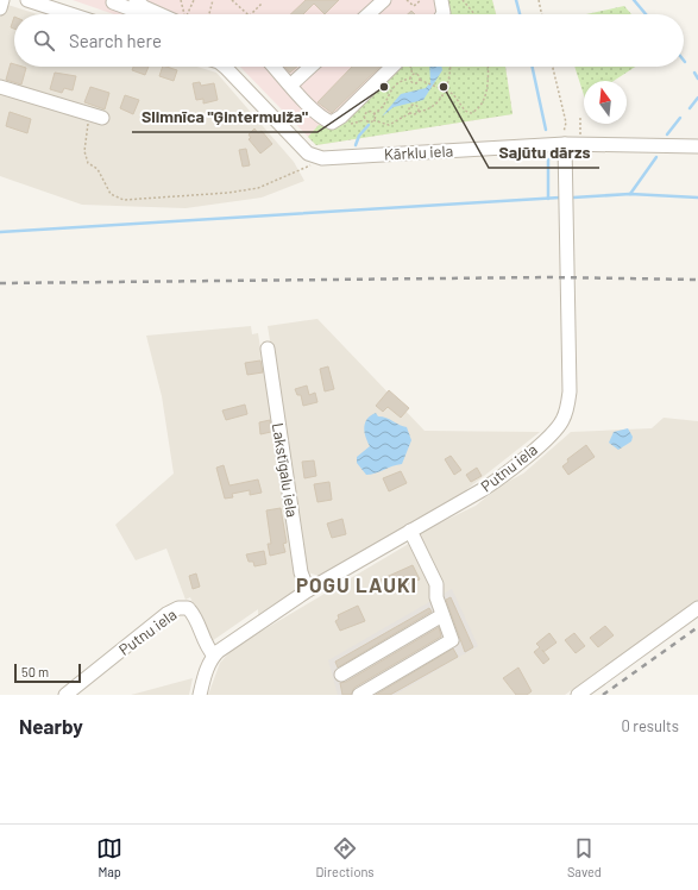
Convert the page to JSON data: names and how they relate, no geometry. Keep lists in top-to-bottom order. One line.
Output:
{"streets":{"street":["Kārklu iela","Putnu iela","Lakstīgalu iela"]},"crossings":[["Kārklu iela","Putnu iela"],["Putnu iela","Lakstīgalu iela"]],"districts":["POGU LAUKI"],"places":["Slimnīca \"Ģintermuiža\"","Sajūtu dārzs"],"scale_bar":"50 m","north":"top","page":{"search":"Search here","scale":"50 m","heading":["Nearby","0 results"],"nav":["Map","Directions","Saved"]}}
